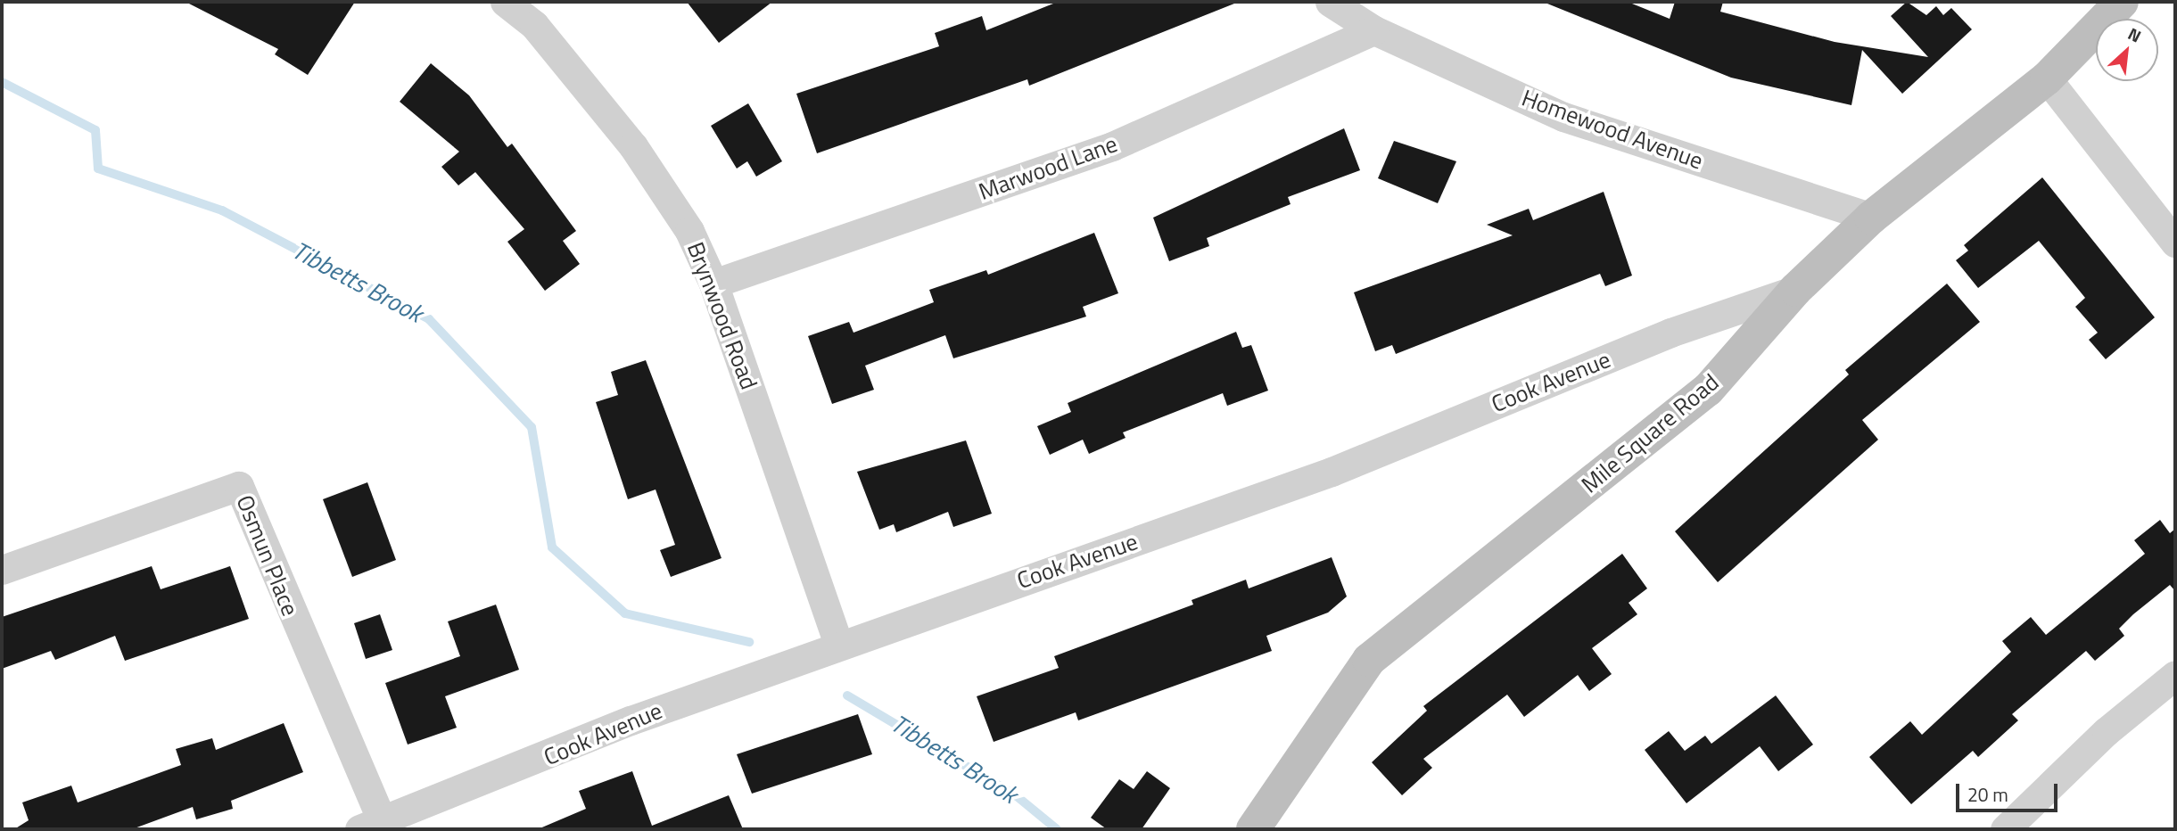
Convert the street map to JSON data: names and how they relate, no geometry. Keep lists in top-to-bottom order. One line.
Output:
{"streets":{"street":["Homewood Avenue","Marwood Lane","Brynwood Road","Cook Avenue","Mile Square Road","Osmun Place"]},"crossings":[["Homewood Avenue","Marwood Lane"],["Homewood Avenue","Mile Square Road"],["Marwood Lane","Brynwood Road"],["Brynwood Road","Cook Avenue"],["Cook Avenue","Mile Square Road"],["Cook Avenue","Osmun Place"]],"water":["Tibbetts Brook"],"scale_bar":"20 m","north":"top right"}
